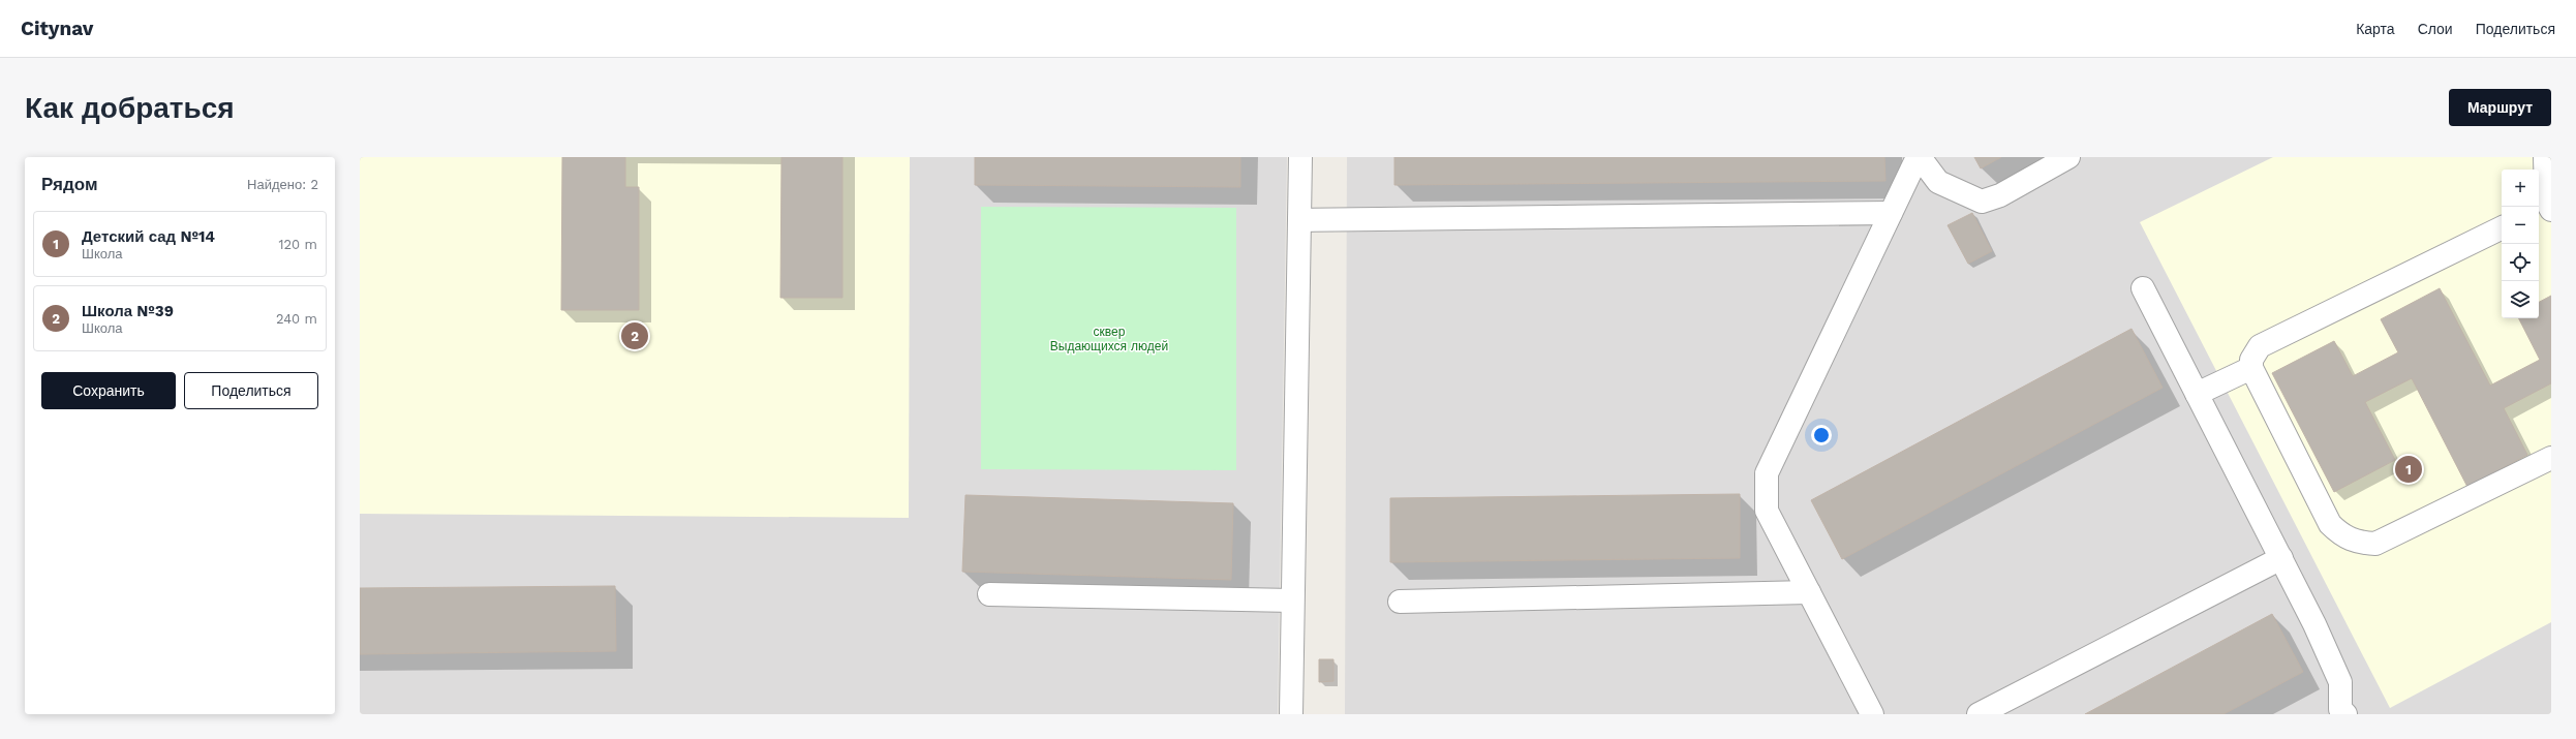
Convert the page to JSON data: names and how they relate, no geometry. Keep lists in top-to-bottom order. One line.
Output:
{"parks":["сквер Выдающихся людей"],"page":{"header":"Citynav","nav":["Карта","Слои","Поделиться"],"buttons":["Маршрут",["Сохранить","Поделиться"]],"title":"Как добраться","heading":["Рядом","Найдено: 2"],"map_buttons":["+","−"],"list":[{"mark":"1","name":"Детский сад №14","note":"Школа","value":"120 m"},{"mark":"2","name":"Школа №39","note":"Школа","value":"240 m"}],"pins":["2","1"]}}
